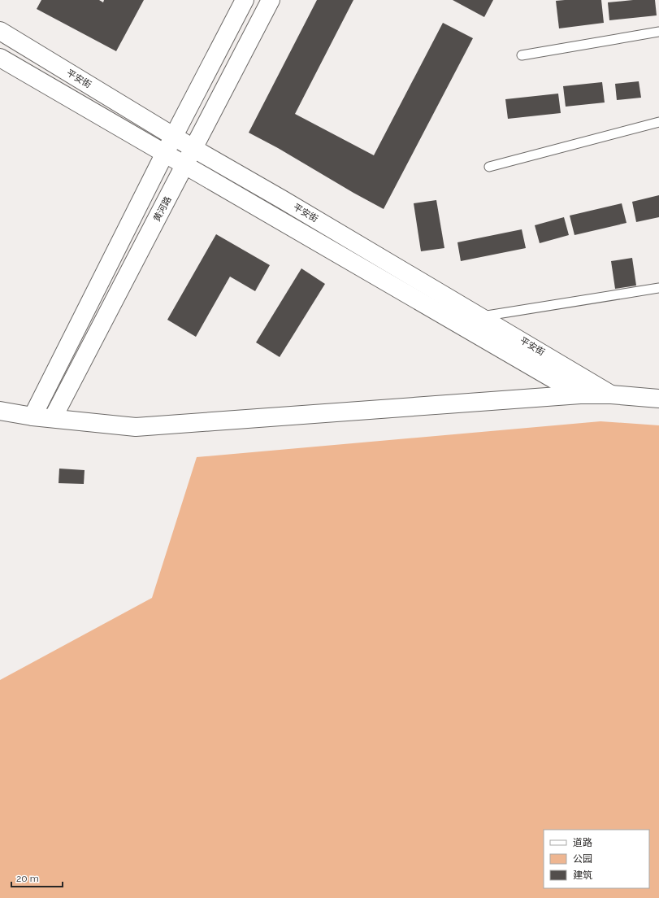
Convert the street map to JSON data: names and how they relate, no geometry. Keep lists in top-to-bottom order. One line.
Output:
{"streets":{"main road":["平安街","黄河路"]},"crossings":[["平安街","黄河路"]],"legend":["道路","公园","建筑"],"scale_bar":"20 m"}
